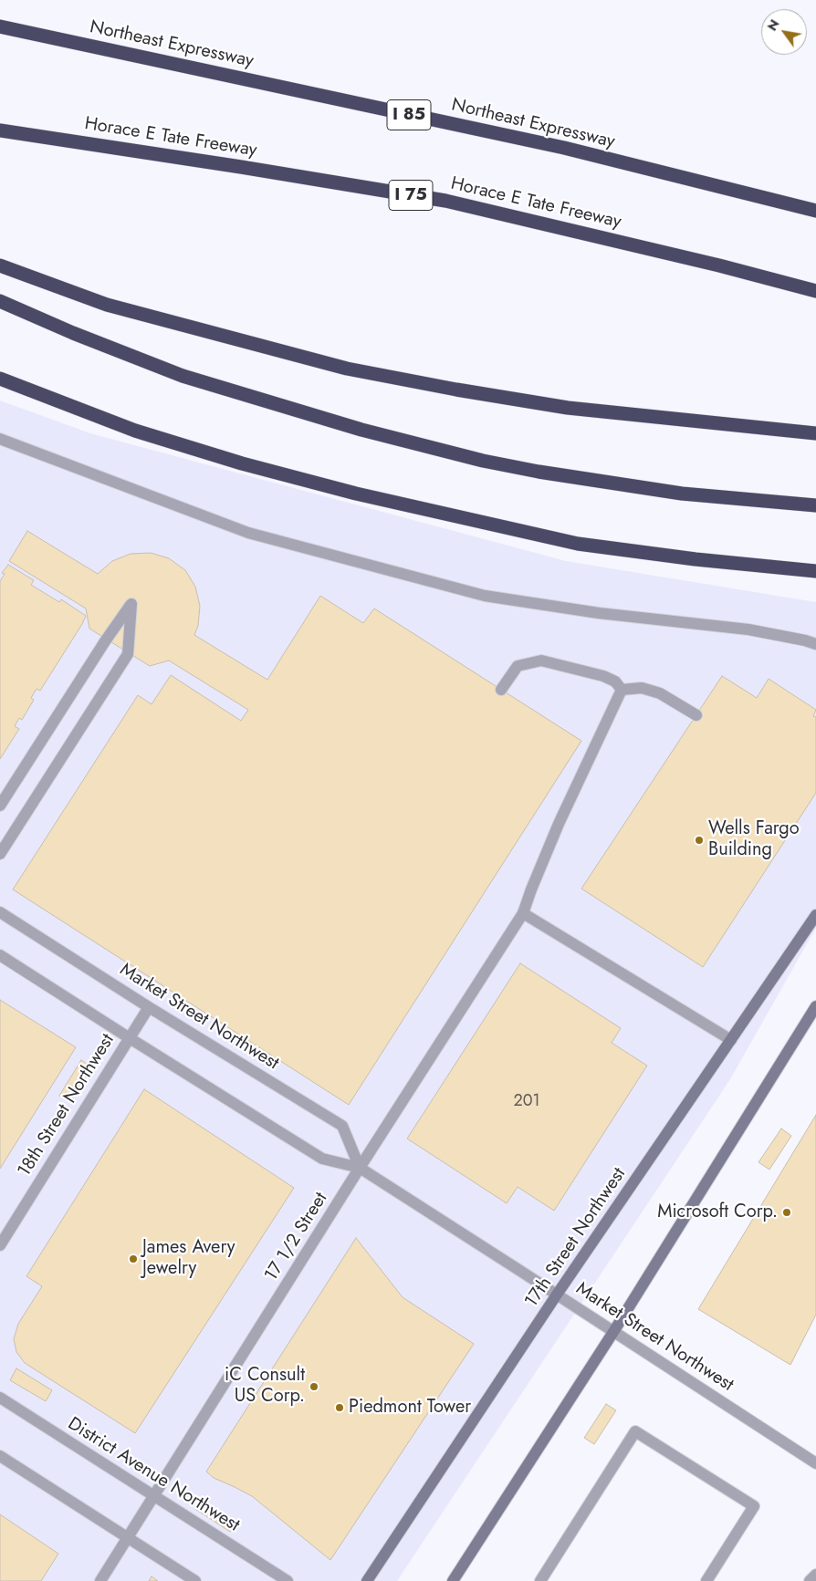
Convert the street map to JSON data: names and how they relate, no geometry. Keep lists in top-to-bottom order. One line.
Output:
{"streets":{"highway":["Northeast Expressway","I 85","Horace E Tate Freeway","I 75"],"main road":["17th Street Northwest"],"street":["Market Street Northwest","18th Street Northwest","17 1/2 Street","District Avenue Northwest"]},"crossings":[["Market Street Northwest","18th Street Northwest"],["Market Street Northwest","17 1/2 Street"],["Market Street Northwest","17th Street Northwest"],["17 1/2 Street","District Avenue Northwest"]],"places":["Wells Fargo Building","Microsoft Corp.","James Avery Jewelry","iC Consult US Corp.","Piedmont Tower"],"house_numbers":["201"],"north":"top left"}
